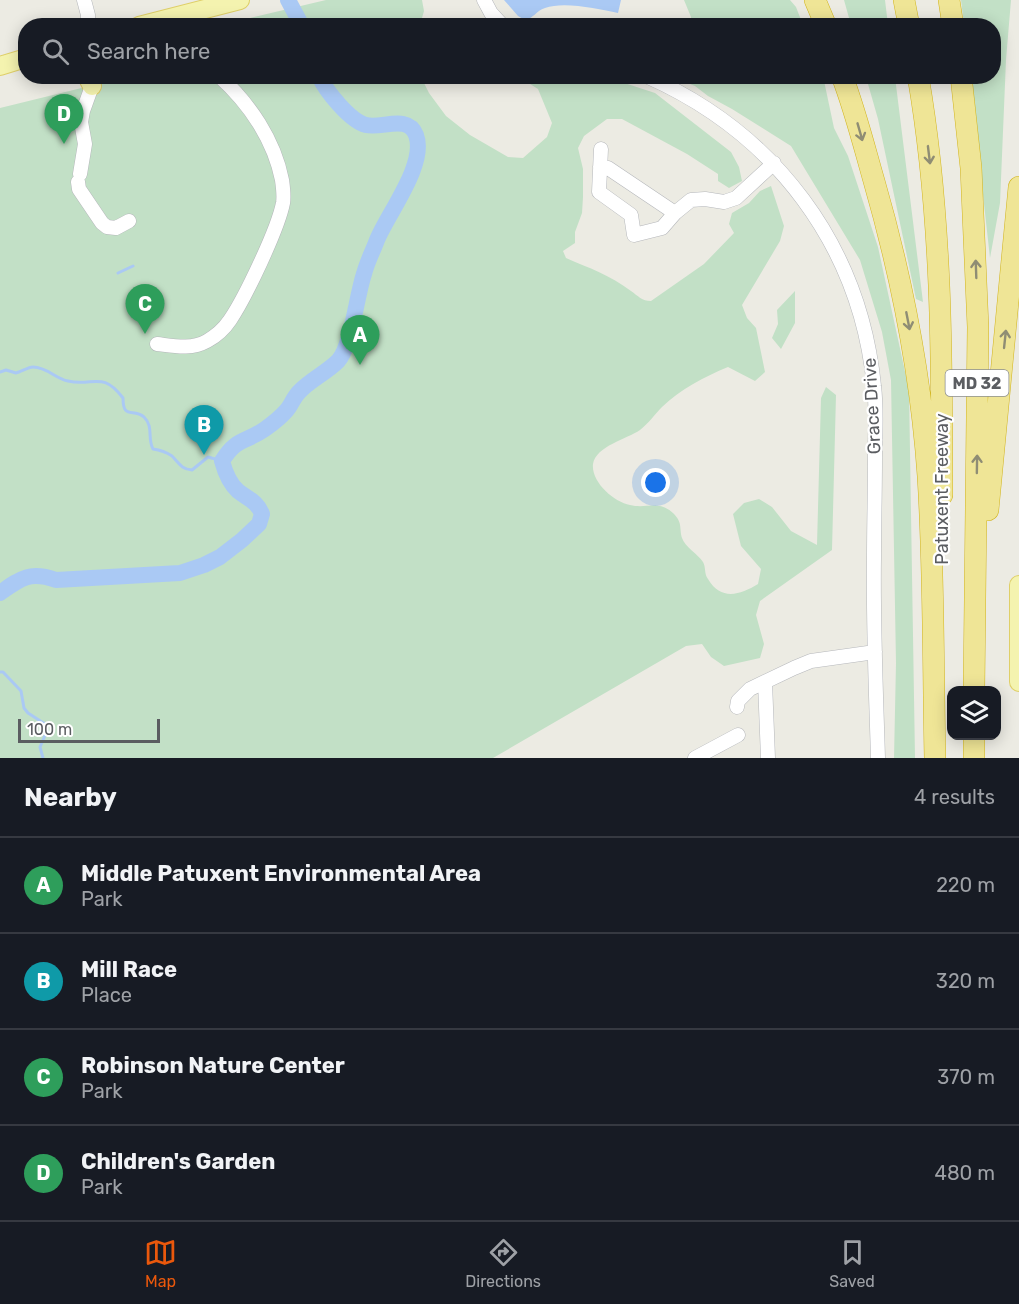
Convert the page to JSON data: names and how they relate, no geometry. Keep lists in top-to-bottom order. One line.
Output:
{"streets":{"highway":["MD 32","Patuxent Freeway"],"street":["Grace Drive"]},"scale_bar":"100 m","page":{"search":"Search here","pins":["D","C","A","B"],"scale":"100 m","heading":["Nearby","4 results"],"list":[{"mark":"A","name":"Middle Patuxent Environmental Area","note":"Park","value":"220 m"},{"mark":"B","name":"Mill Race","note":"Place","value":"320 m"},{"mark":"C","name":"Robinson Nature Center","note":"Park","value":"370 m"},{"mark":"D","name":"Children's Garden","note":"Park","value":"480 m"}],"nav":["Map","Directions","Saved"]}}
